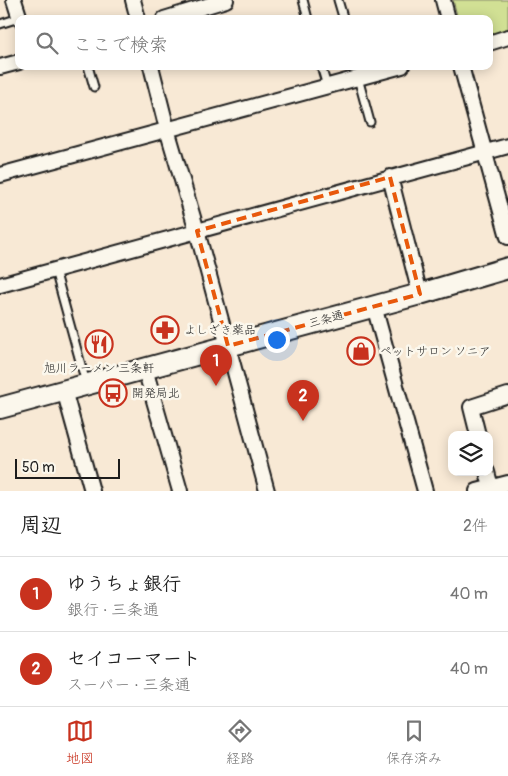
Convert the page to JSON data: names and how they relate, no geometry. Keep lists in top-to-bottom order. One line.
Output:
{"streets":{"street":["三条通"]},"places":{"pharmacy":["よしざき薬品"],"restaurant":["旭川ラーメン 三条軒"],"shop":["ペットサロン ソニア"],"bus stop":["開発局北"]},"scale_bar":"50 m","page":{"search":"ここで検索","pins":["1","2"],"scale":"50 m","heading":["周辺","2件"],"list":[{"mark":"1","name":"ゆうちょ銀行","note":"銀行 · 三条通","value":"40 m"},{"mark":"2","name":"セイコーマート","note":"スーパー · 三条通","value":"40 m"}],"nav":["地図","経路","保存済み"]}}
